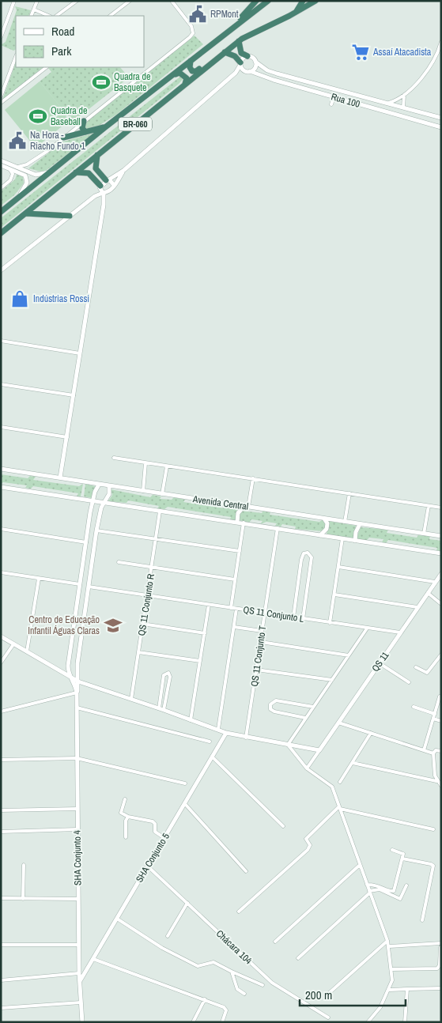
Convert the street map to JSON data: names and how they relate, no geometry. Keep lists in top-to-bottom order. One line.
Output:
{"streets":{"highway":["BR-060"],"street":["Rua 100","Avenida Central","QS 11 Conjunto R","QS 11 Conjunto L","QS 11 Conjunto T","QS 11","SHA Conjunto 4","SHA Conjunto 5","Chácara 104"]},"crossings":[["Avenida Central","QS 11 Conjunto R"],["Avenida Central","QS 11 Conjunto T"],["Avenida Central","SHA Conjunto 4"],["QS 11 Conjunto R","QS 11 Conjunto L"],["QS 11 Conjunto L","QS 11 Conjunto T"],["QS 11 Conjunto L","QS 11"],["QS 11 Conjunto L","SHA Conjunto 4"],["SHA Conjunto 4","SHA Conjunto 5"],["SHA Conjunto 5","Chácara 104"]],"places":{"public building":["RPMont","Na Hora - Riacho Fundo 1"],"supermarket":["Assaí Atacadista"],"sports":["Quadra de Basquete","Quadra de Baseball"],"shop":["Indústrias Rossi"],"school or university":["Centro de Educação Infantil Águas Claras"]},"legend":["Road","Park"],"scale_bar":"200 m"}
